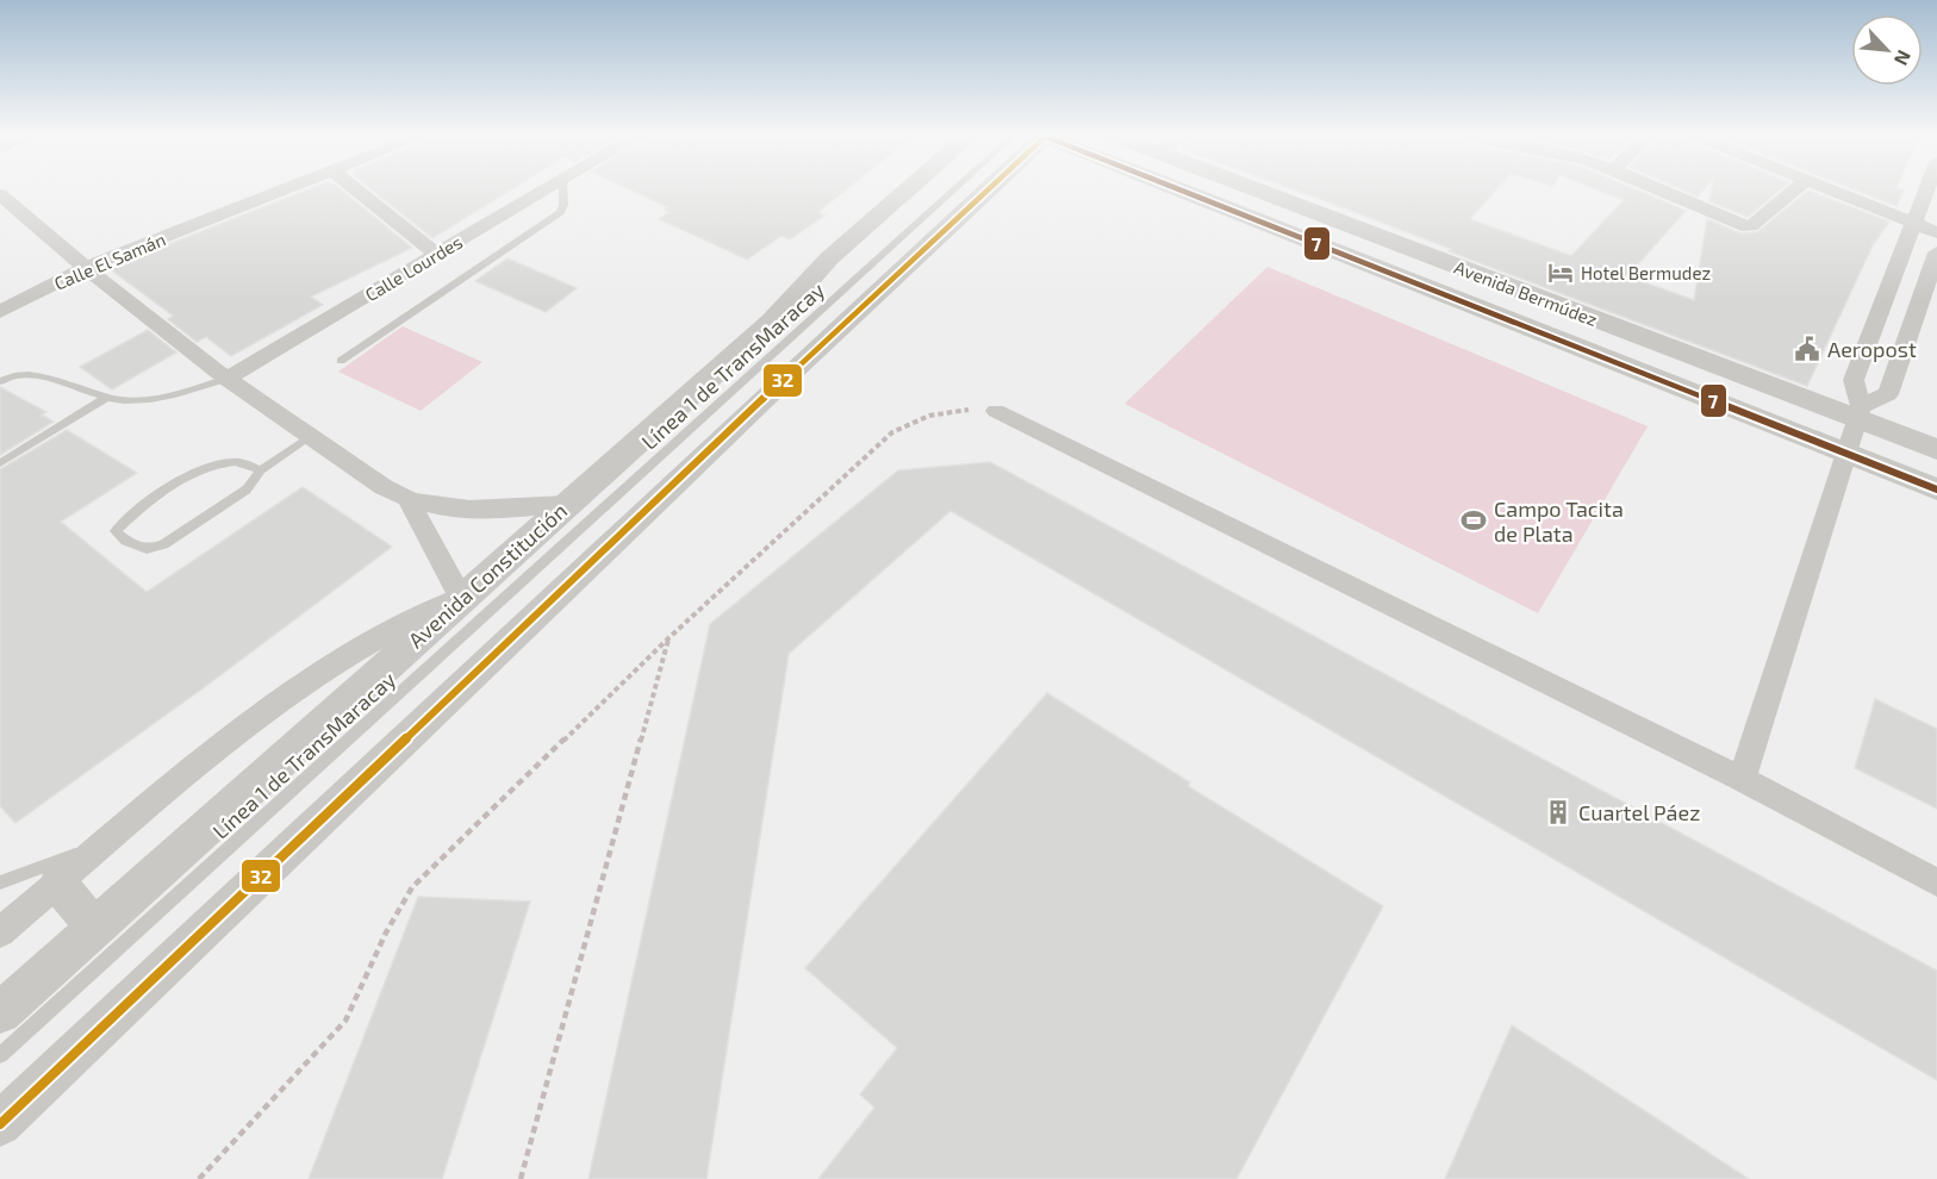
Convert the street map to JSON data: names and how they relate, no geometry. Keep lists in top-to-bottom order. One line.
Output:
{"streets":{"street":["Calle El Samán","Calle Lourdes","Avenida Bermúdez","Avenida Constitución"],"lane":["Línea 1 de TransMaracay"]},"places":{"hotel":["Hotel Bermudez"],"public building":["Aeropost"],"sports":["Campo Tacita de Plata"],"building":["Cuartel Páez"]},"lines":["transit line 7","transit line 32"],"north":"bottom right"}
